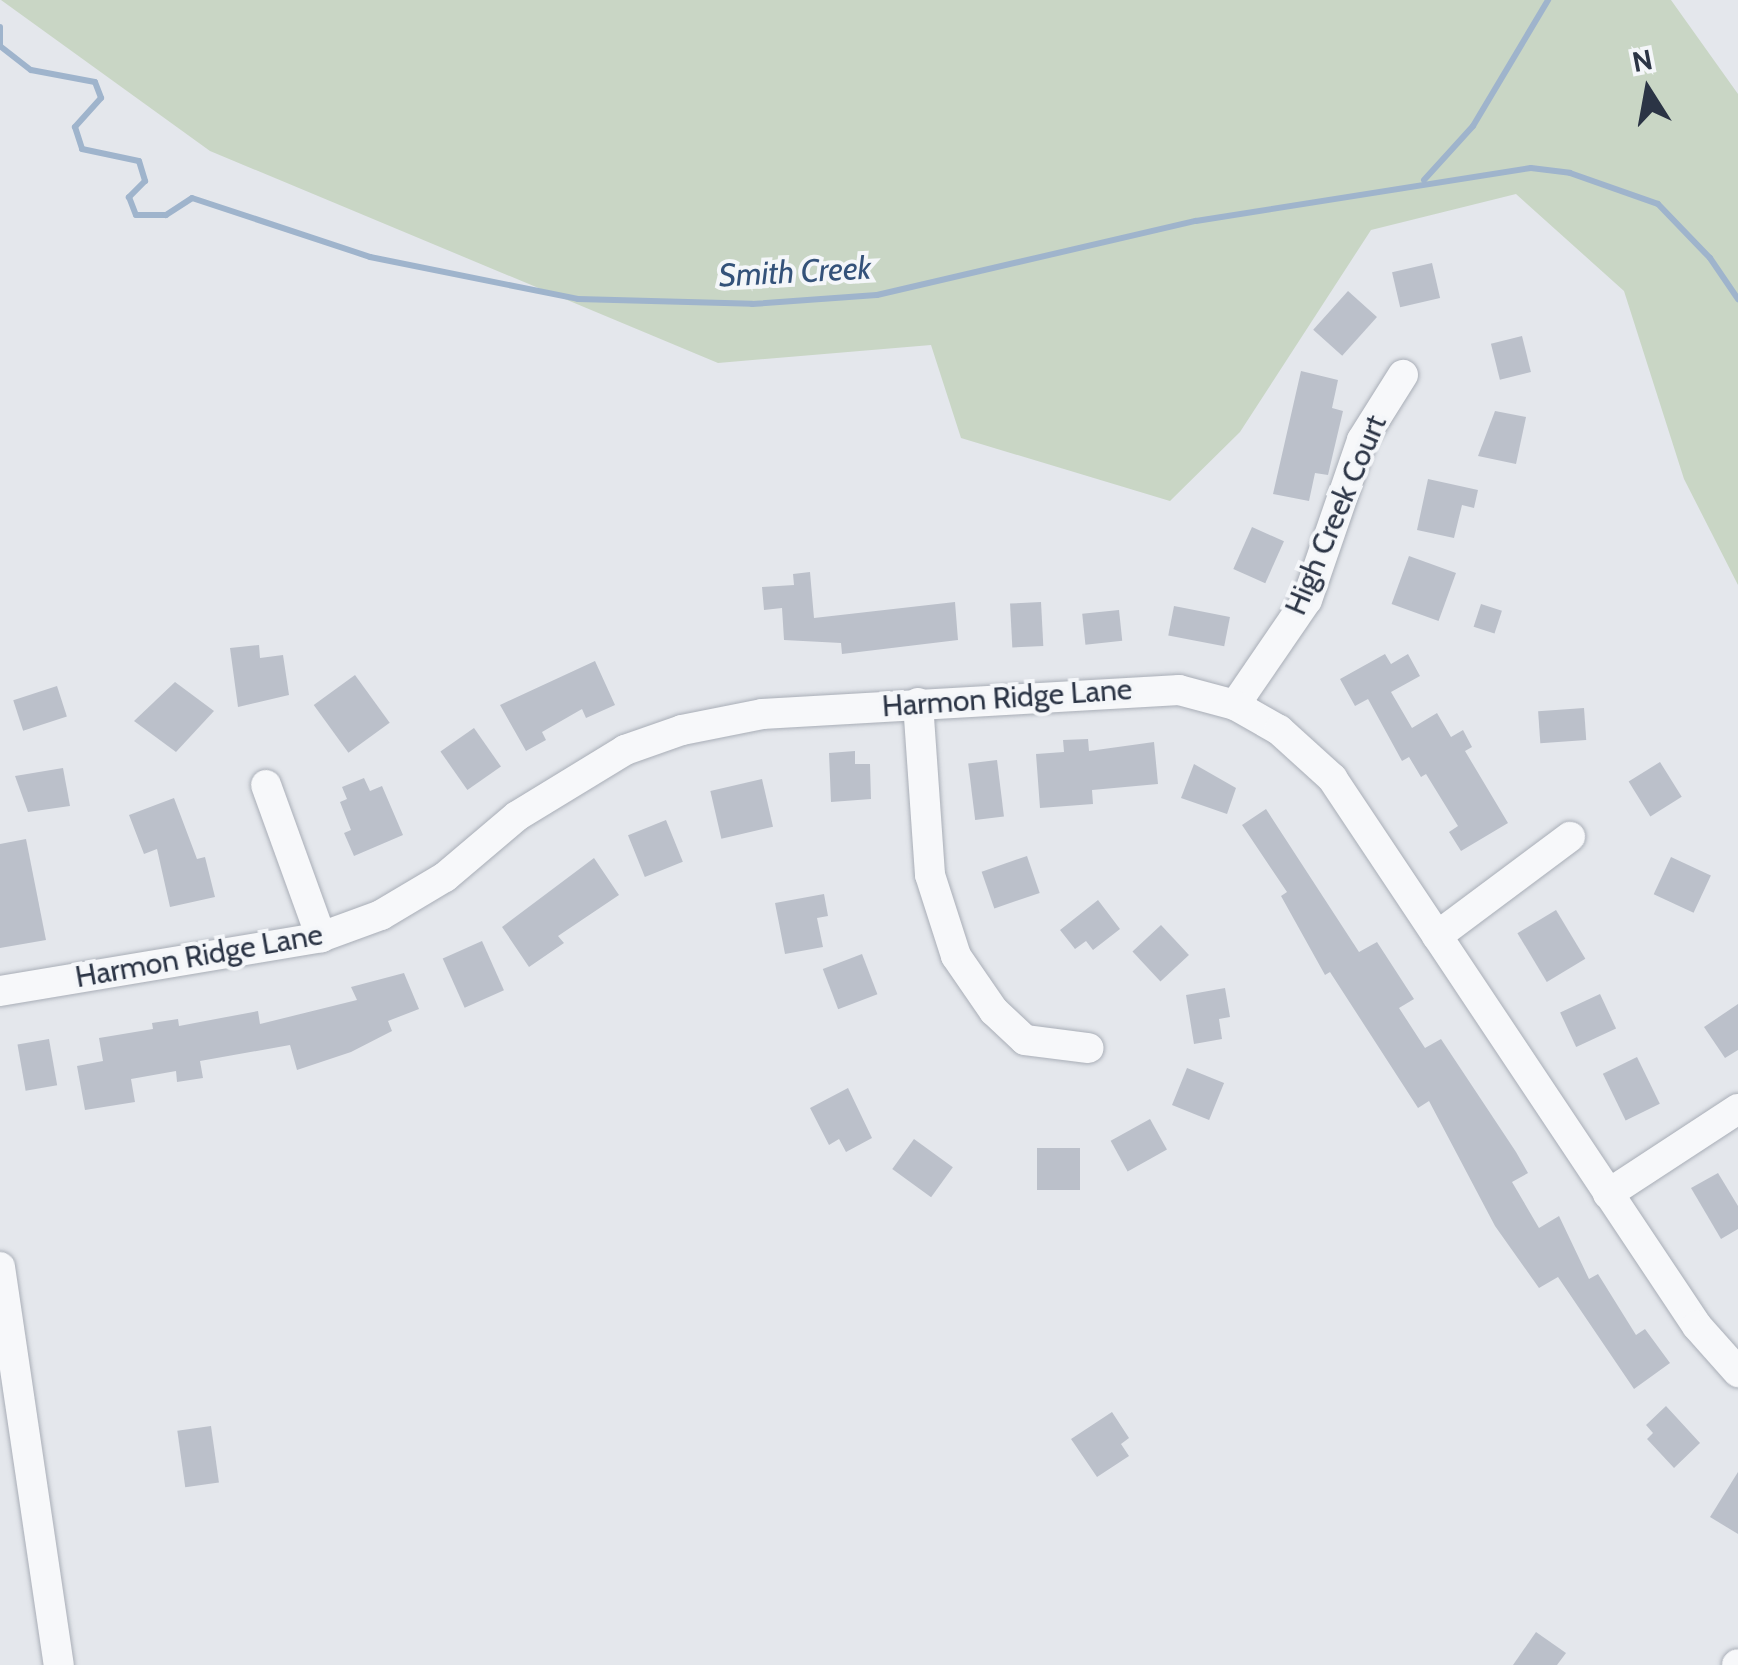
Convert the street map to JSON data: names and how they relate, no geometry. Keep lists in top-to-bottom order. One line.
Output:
{"streets":{"street":["High Creek Court","Harmon Ridge Lane"]},"crossings":[["High Creek Court","Harmon Ridge Lane"]],"water":["Smith Creek"],"north":"top"}
